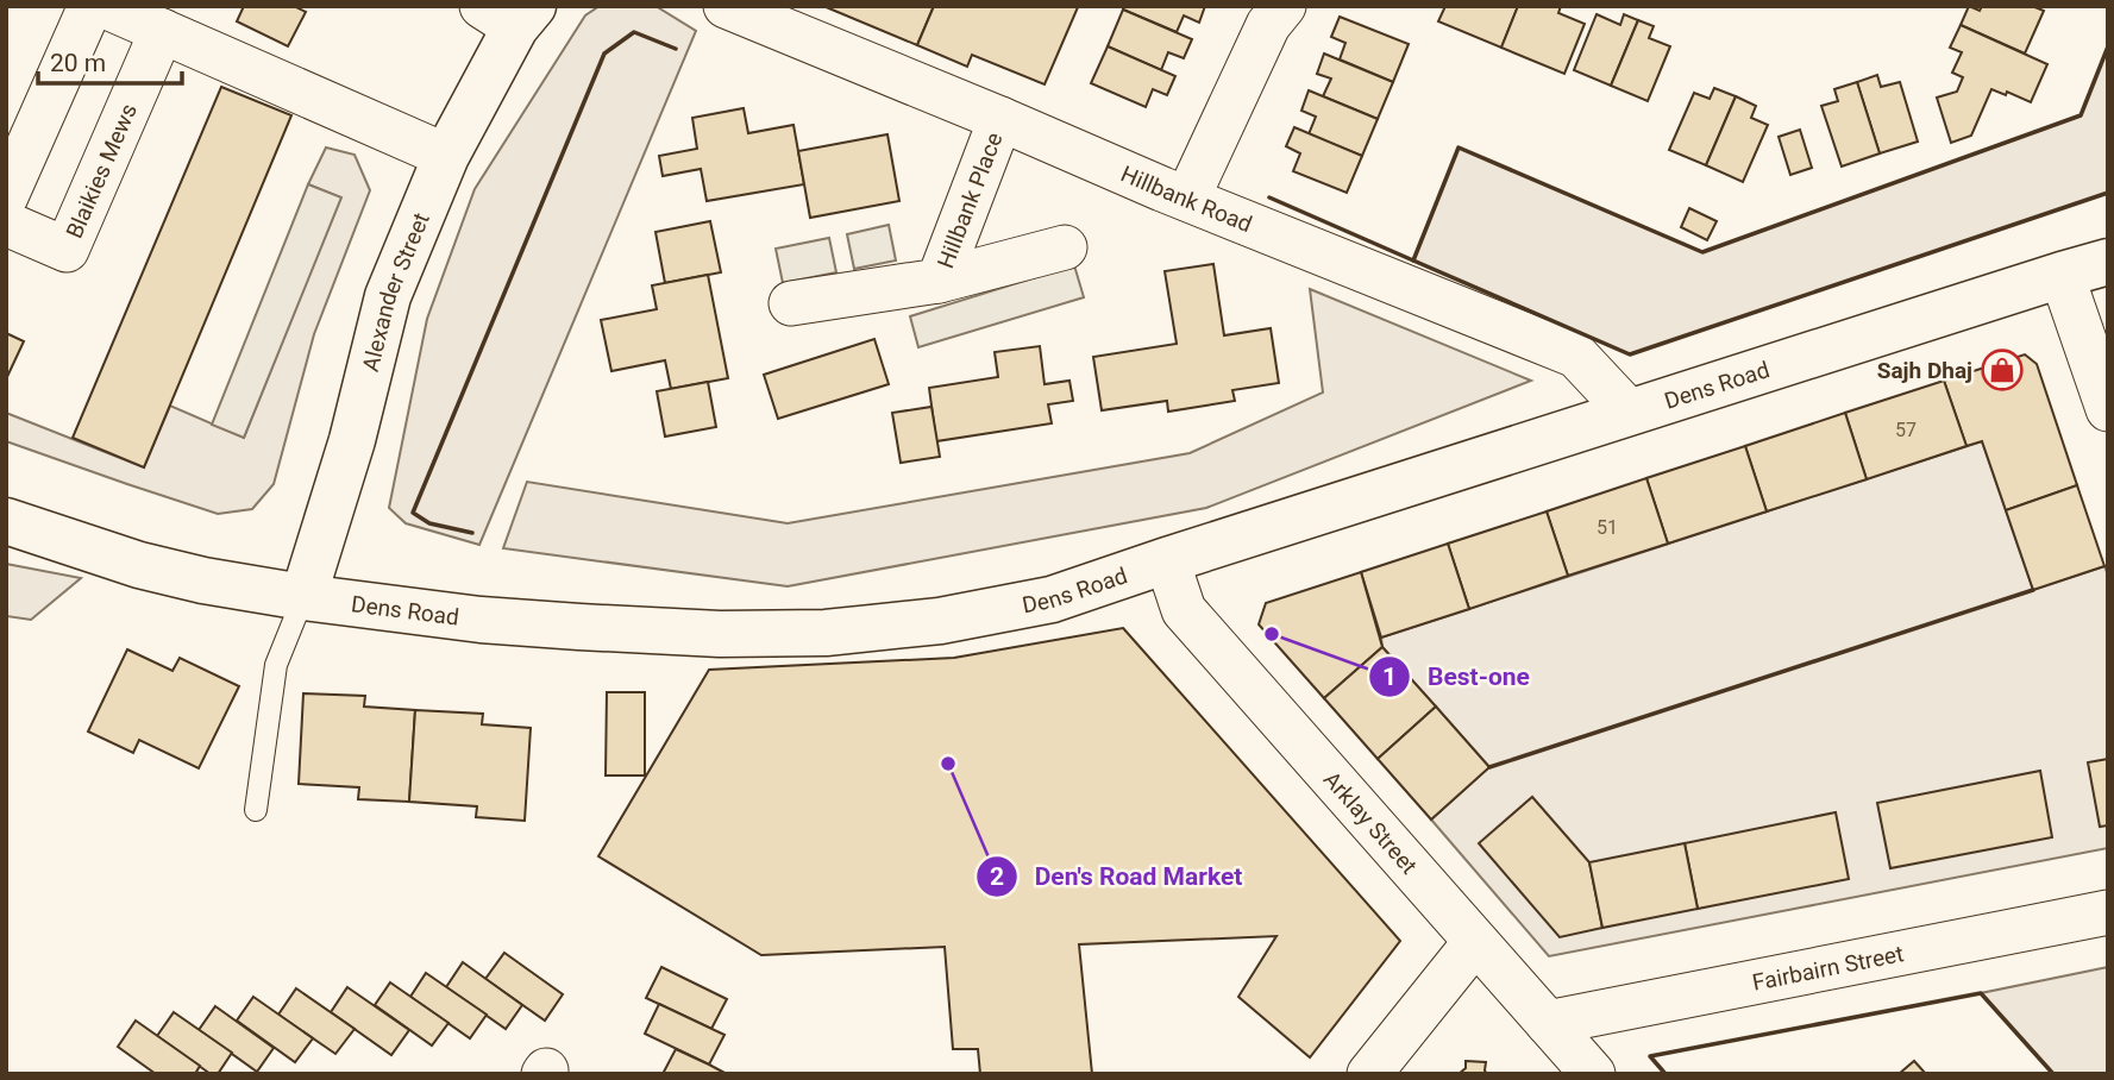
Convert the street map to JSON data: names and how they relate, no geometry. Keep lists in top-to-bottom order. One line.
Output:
{"streets":{"main road":["Alexander Street","Dens Road"],"street":["Blaikies Mews","Hillbank Road","Hillbank Place","Arklay Street","Fairbairn Street"]},"crossings":[["Hillbank Road","Hillbank Place"],["Hillbank Road","Dens Road"],["Alexander Street","Dens Road"],["Dens Road","Arklay Street"],["Arklay Street","Fairbairn Street"]],"places":{"shop":["Sajh Dhaj"],"other":["Best-one","Den's Road Market"]},"house_numbers":["57","51"],"scale_bar":"20 m"}
